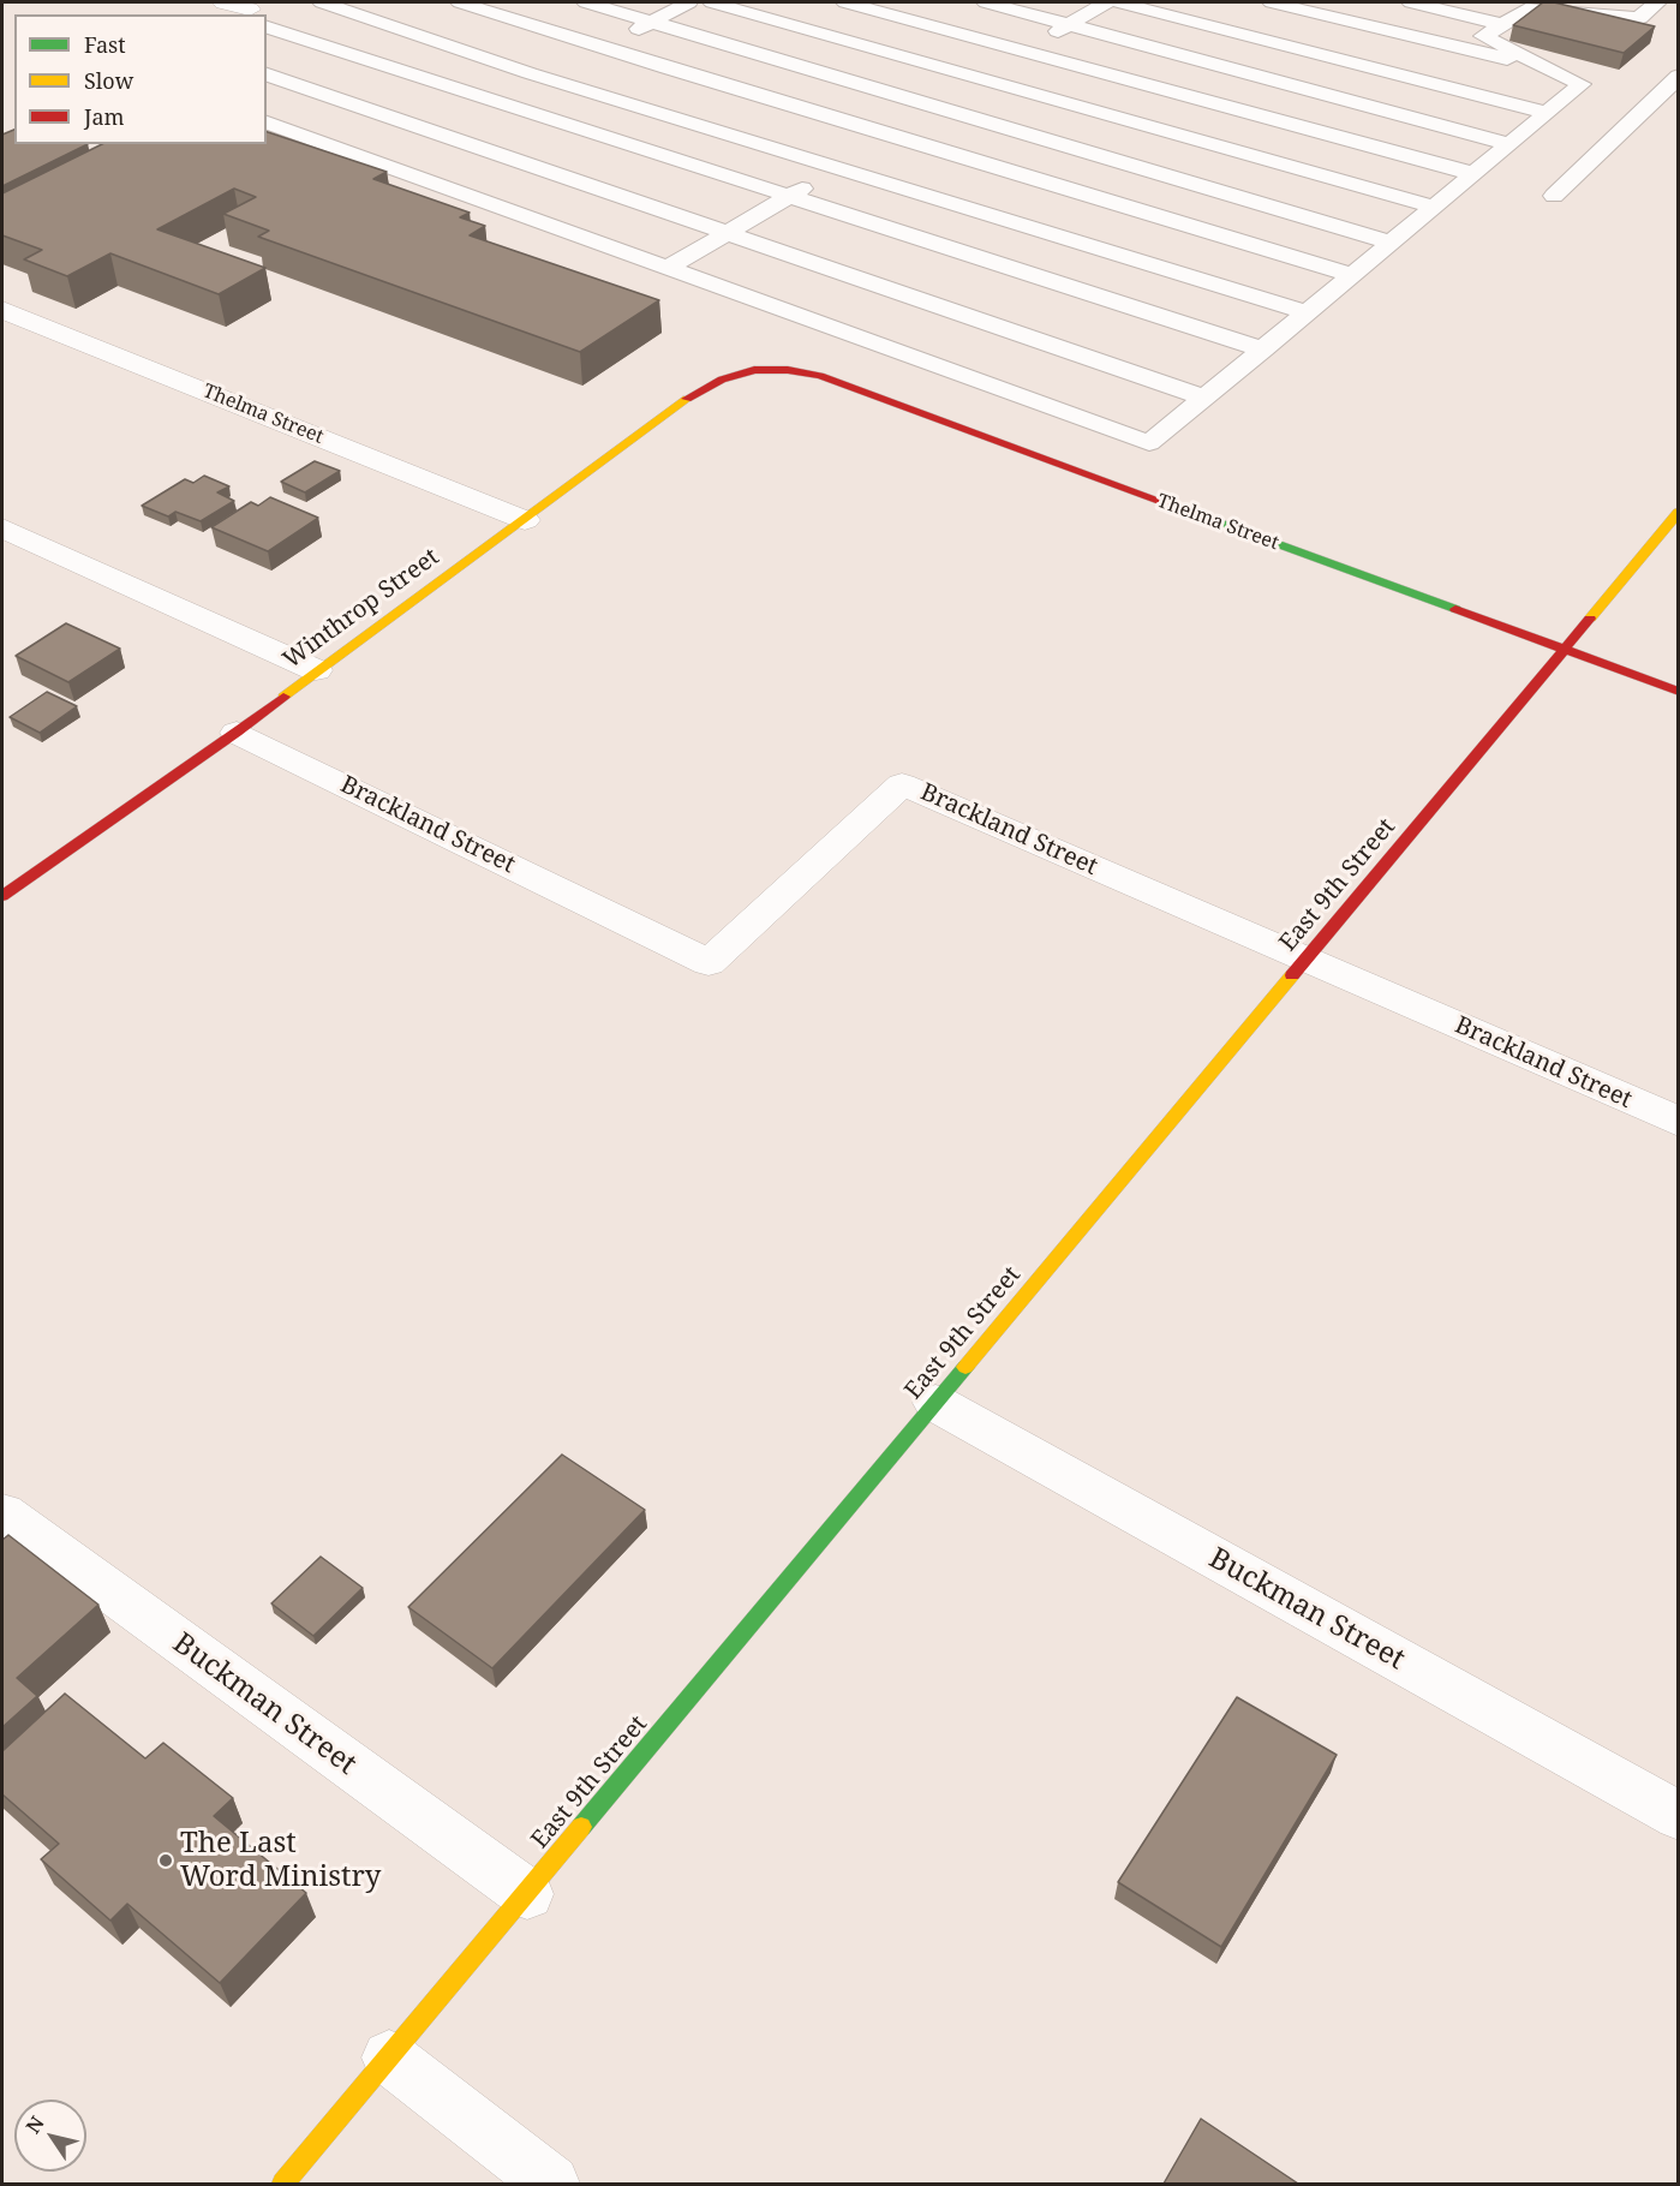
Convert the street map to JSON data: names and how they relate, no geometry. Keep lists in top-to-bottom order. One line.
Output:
{"streets":{"street":["Thelma Street","Winthrop Street","Brackland Street","East 9th Street","Buckman Street"]},"crossings":[["Thelma Street","Winthrop Street"],["Thelma Street","East 9th Street"],["Winthrop Street","Brackland Street"],["Brackland Street","East 9th Street"],["East 9th Street","Buckman Street"]],"places":["The Last Word Ministry"],"legend":["Fast","Slow","Jam"],"north":"top left"}
